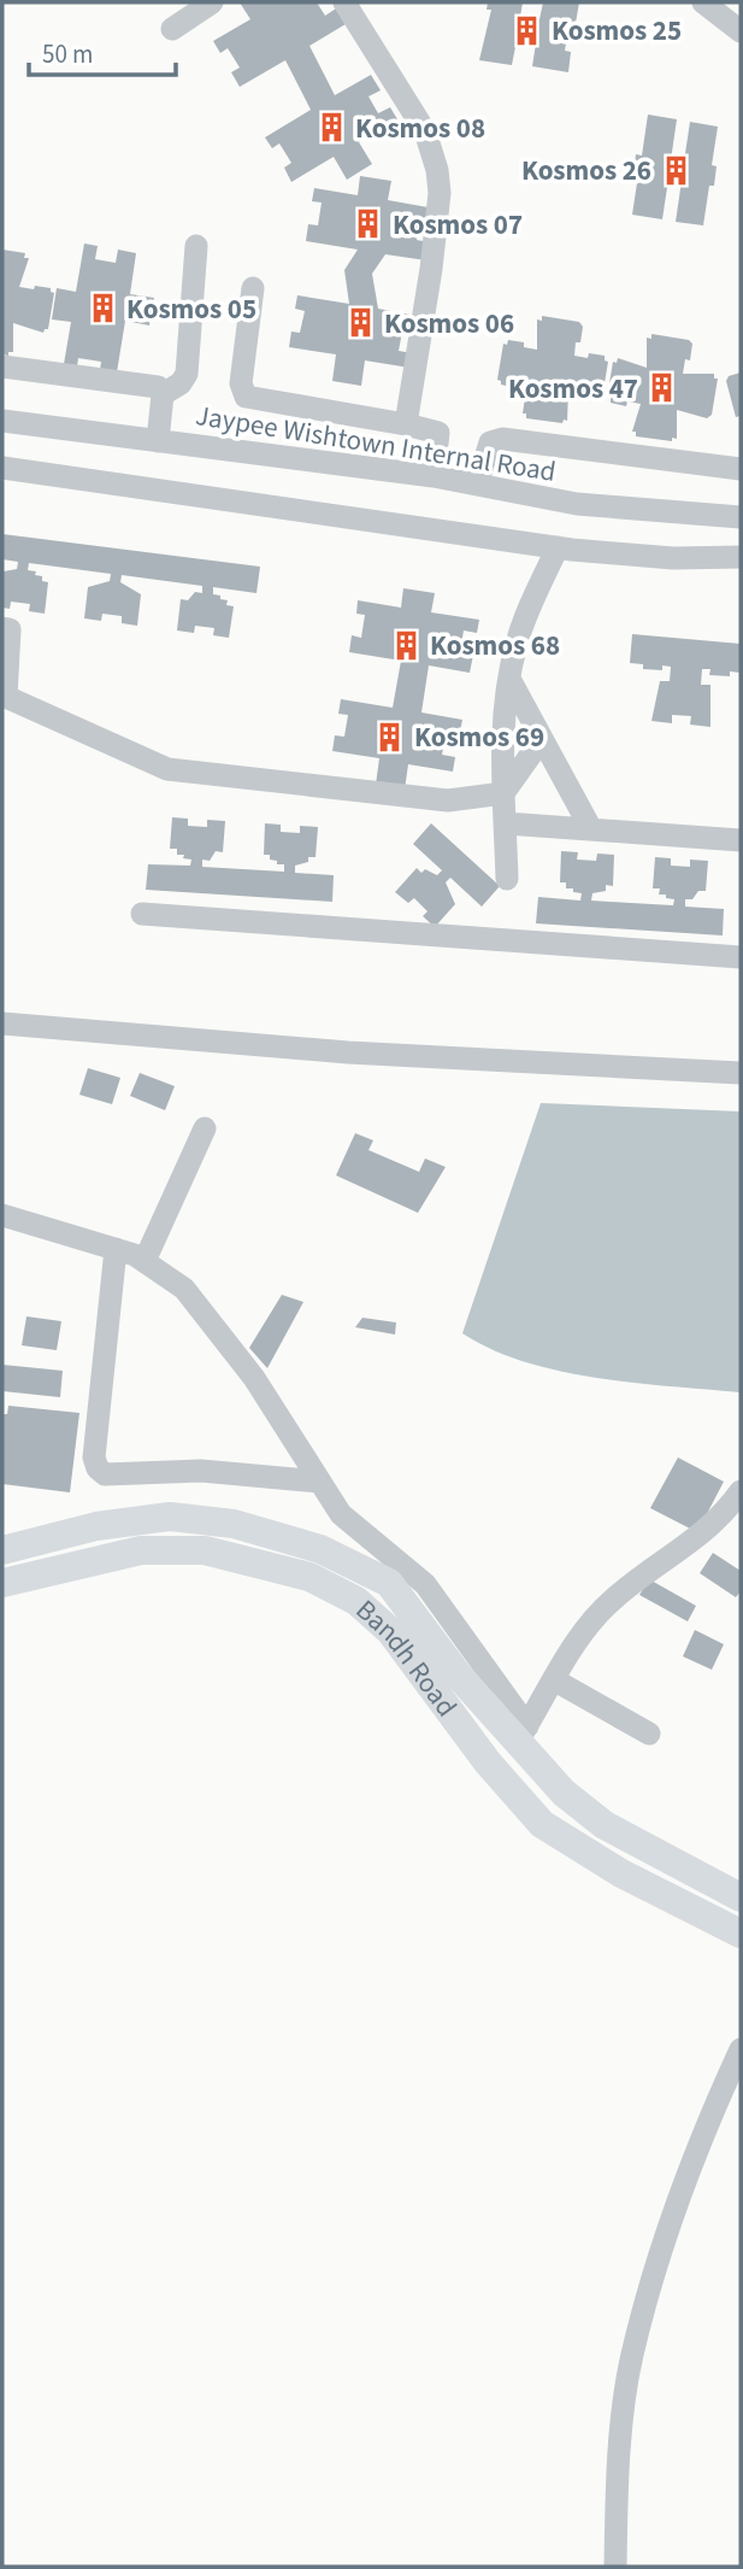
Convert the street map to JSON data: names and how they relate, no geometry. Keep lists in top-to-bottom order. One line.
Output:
{"streets":{"main road":["Bandh Road"],"street":["Jaypee Wishtown Internal Road"]},"places":{"building":["Kosmos 25","Kosmos 08","Kosmos 26","Kosmos 07","Kosmos 05","Kosmos 06","Kosmos 47","Kosmos 68","Kosmos 69"]},"scale_bar":"50 m"}
